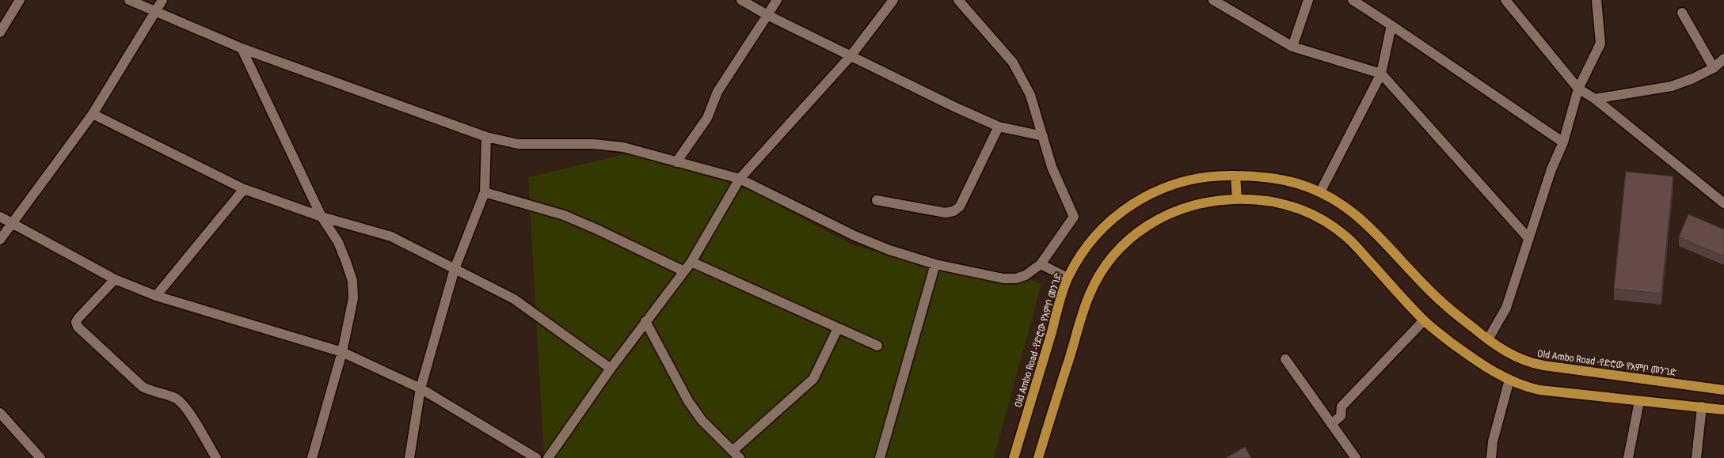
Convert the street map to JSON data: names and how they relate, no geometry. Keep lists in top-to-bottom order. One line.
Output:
{"streets":{"main road":["Old Ambo Road -የድሮው የአምቦ መንገድ"]}}
